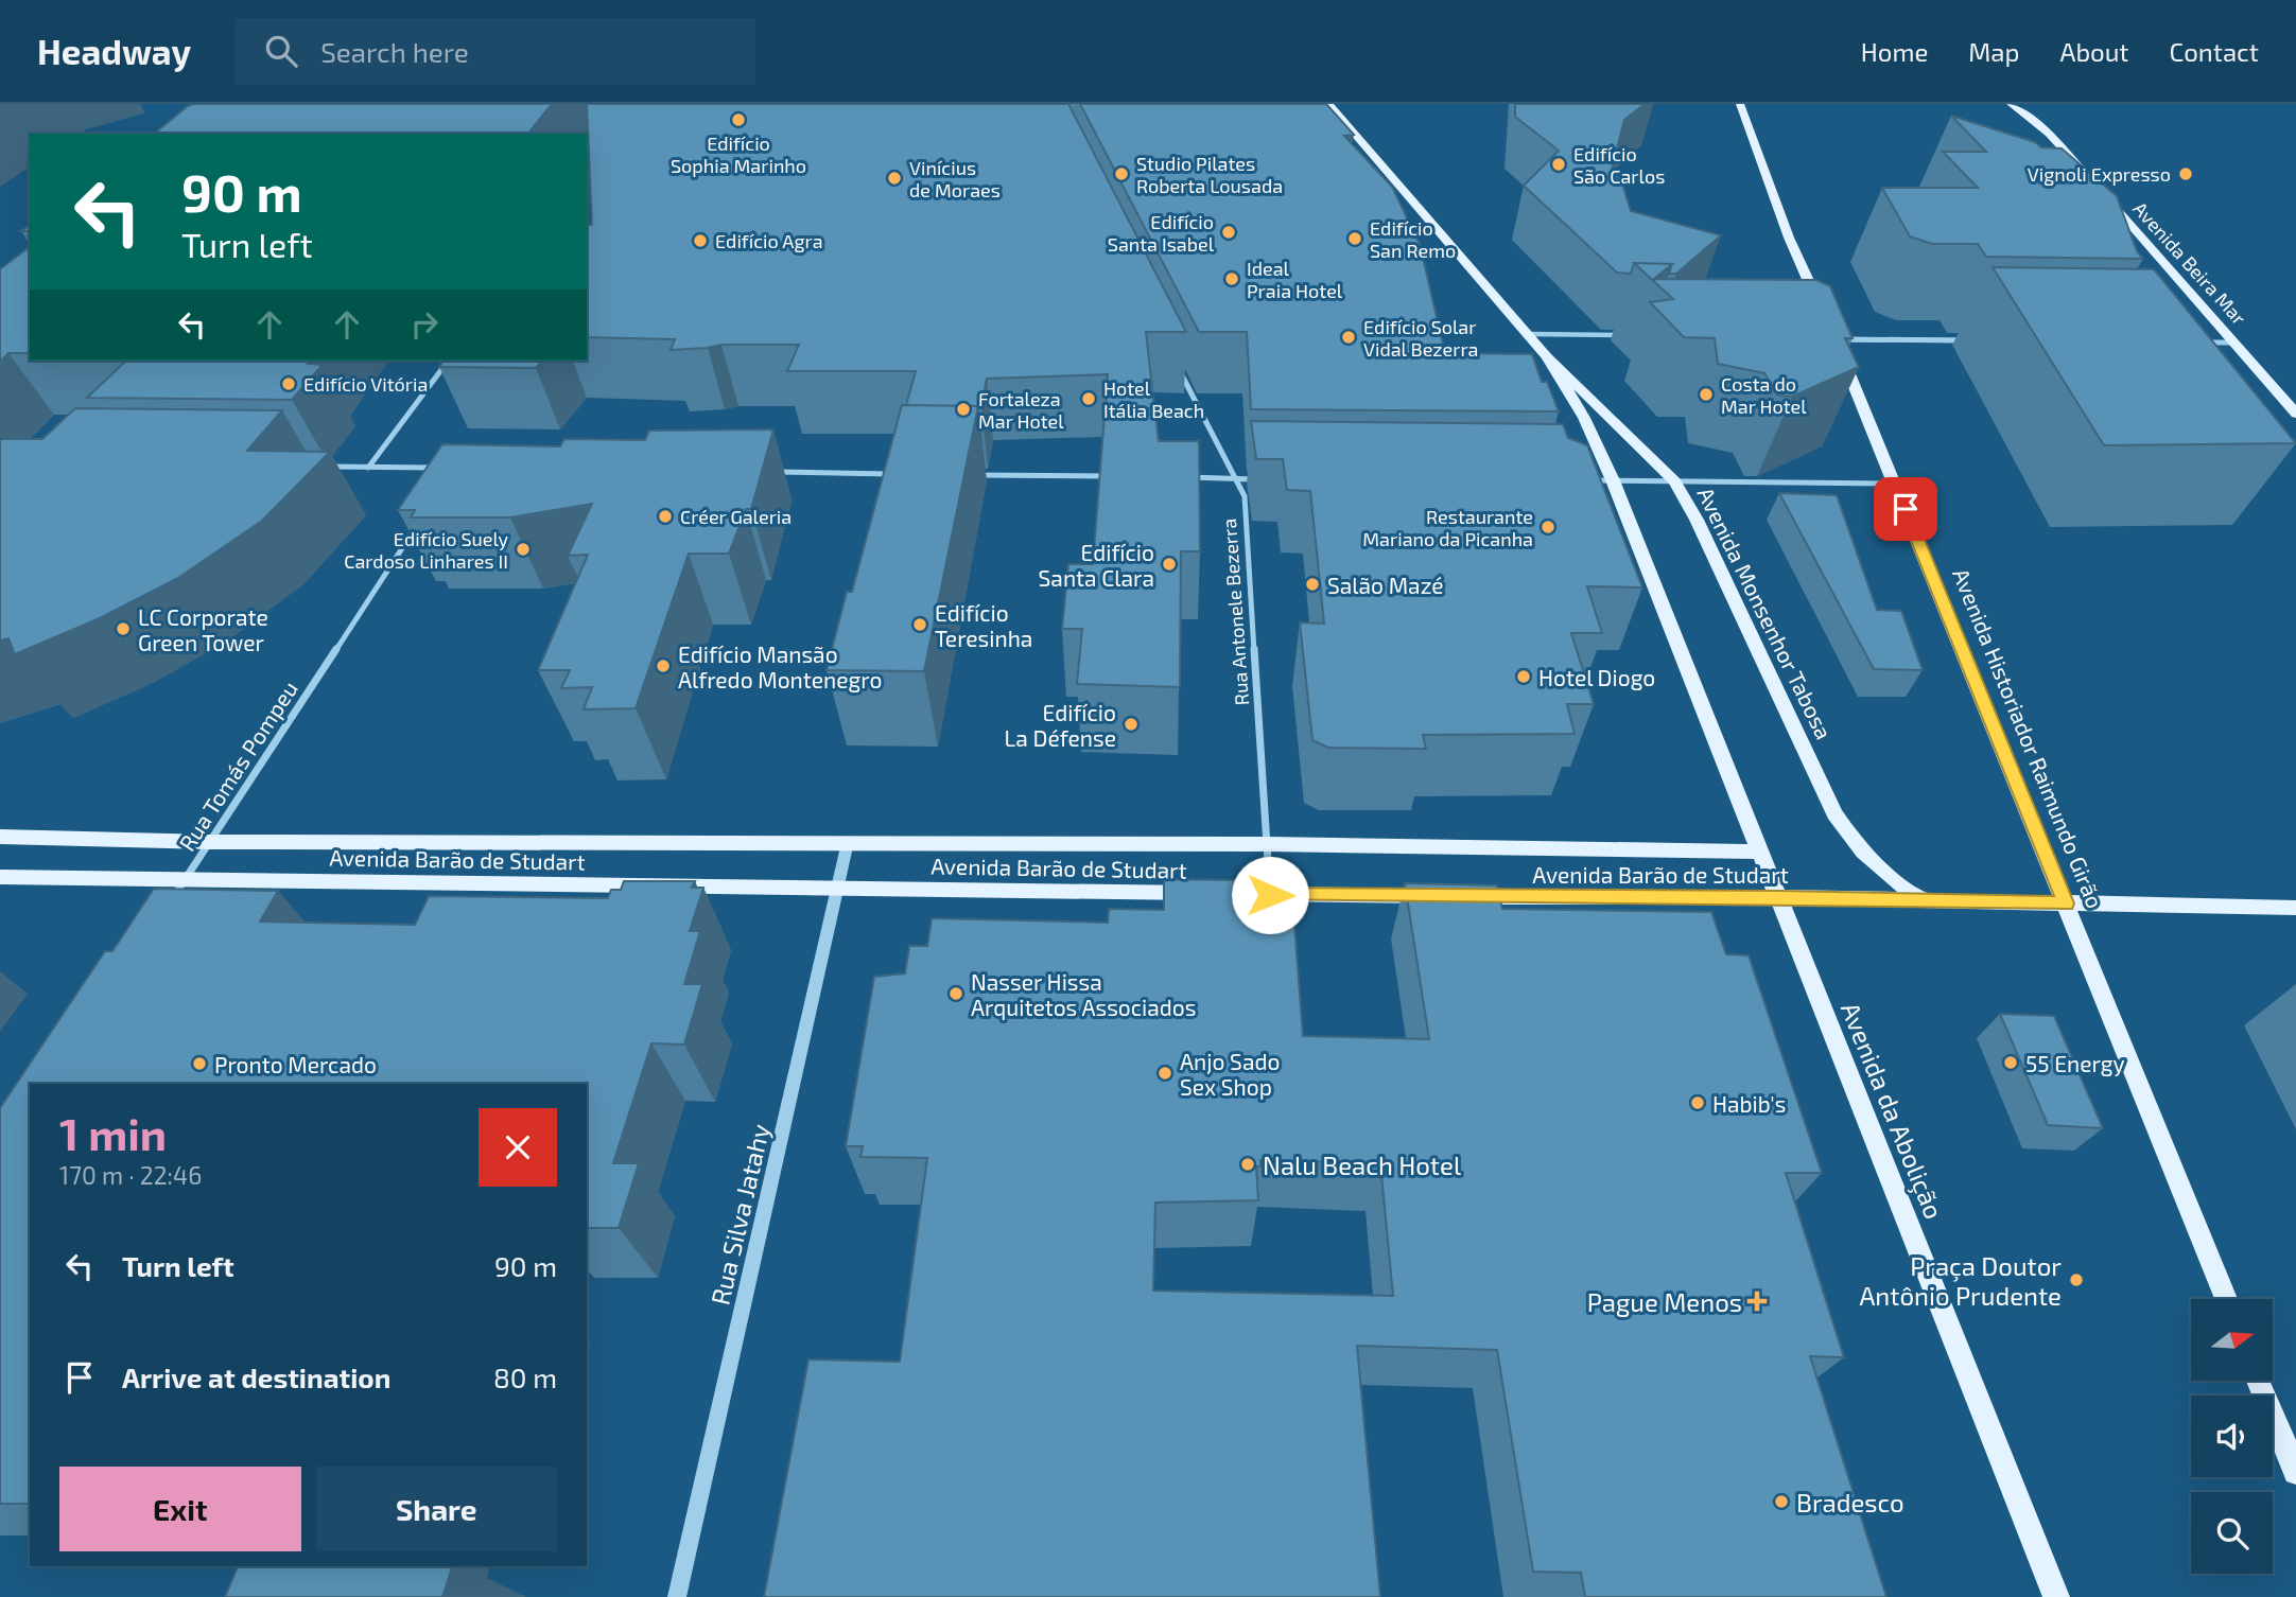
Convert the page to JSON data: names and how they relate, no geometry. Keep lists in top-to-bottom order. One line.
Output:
{"streets":{"main road":["Avenida Beira Mar","Avenida Monsenhor Tabosa","Avenida Historiador Raimundo Girão","Avenida Barão de Studart","Avenida da Abolição"],"street":["Rua Antonele Bezerra","Rua Tomás Pompeu","Rua Silva Jatahy"]},"crossings":[["Rua Antonele Bezerra","Avenida Barão de Studart"],["Avenida Monsenhor Tabosa","Avenida Barão de Studart"],["Avenida Monsenhor Tabosa","Avenida da Abolição"],["Avenida Historiador Raimundo Girão","Avenida Barão de Studart"],["Rua Tomás Pompeu","Avenida Barão de Studart"],["Avenida Barão de Studart","Avenida da Abolição"],["Avenida Barão de Studart","Rua Silva Jatahy"]],"places":{"other":["Edifício Sophia Marinho","Edifício São Carlos","Studio Pilates Roberta Lousada","Vignoli Expresso","Vinícius de Moraes","Edifício Santa Isabel","Edifício San Remo","Edifício Agra","Ideal Praia Hotel","Edifício Solar Vidal Bezerra","Edifício Vitória","Costa do Mar Hotel","Hotel Itália Beach","Fortaleza Mar Hotel","Créer Galeria","Restaurante Mariano da Picanha","Edifício Suely Cardoso Linhares II","Edifício Santa Clara","Salão Mazé","Edifício Teresinha","LC Corporate Green Tower","Edifício Mansão Alfredo Montenegro","Hotel Diogo","Edifício La Défense","Nasser Hissa Arquitetos Associados","55 Energy","Pronto Mercado","Anjo Sado Sex Shop","Habib's","Nalu Beach Hotel","Praça Doutor Antônio Prudente","Bradesco"],"health":["Pague Menos"]},"north":"right","page":{"header":"Headway","search":"Search here","nav":["Home","Map","About","Contact"],"turn":["90 m","Turn left"],"heading":["1 min","170 m · 22:46"],"list":[{"name":"Turn left","value":"90 m"},{"name":"Arrive at destination","value":"80 m"}],"buttons":["Exit","Share"]}}
